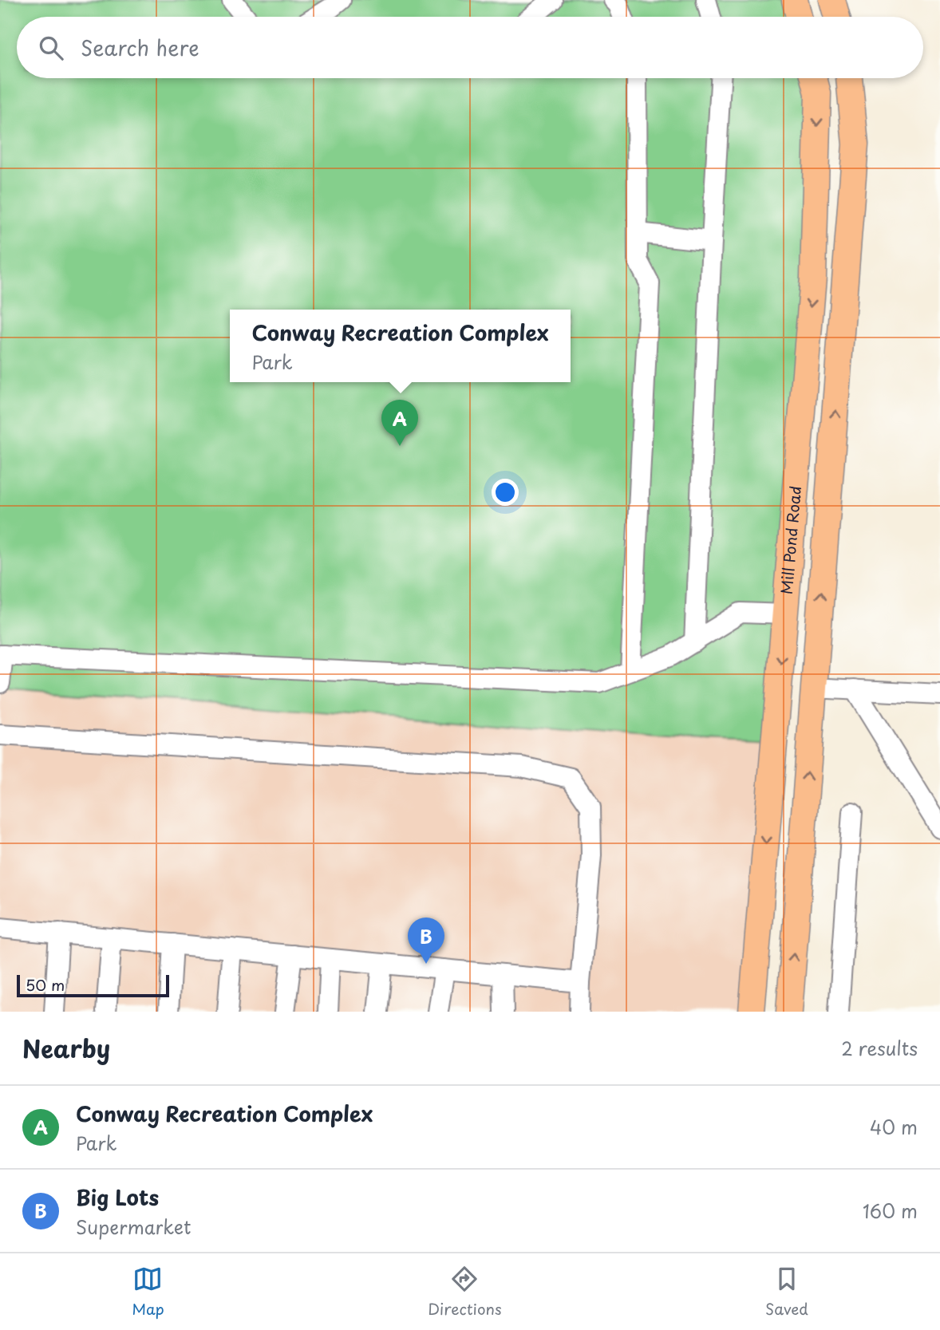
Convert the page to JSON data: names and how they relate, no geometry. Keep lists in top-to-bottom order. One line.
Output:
{"streets":{"main road":["Mill Pond Road"]},"scale_bar":"50 m","page":{"search":"Search here","popup":["Conway Recreation Complex","Park"],"pins":["A","B"],"scale":"50 m","heading":["Nearby","2 results"],"list":[{"mark":"A","name":"Conway Recreation Complex","note":"Park","value":"40 m"},{"mark":"B","name":"Big Lots","note":"Supermarket","value":"160 m"}],"nav":["Map","Directions","Saved"]}}
